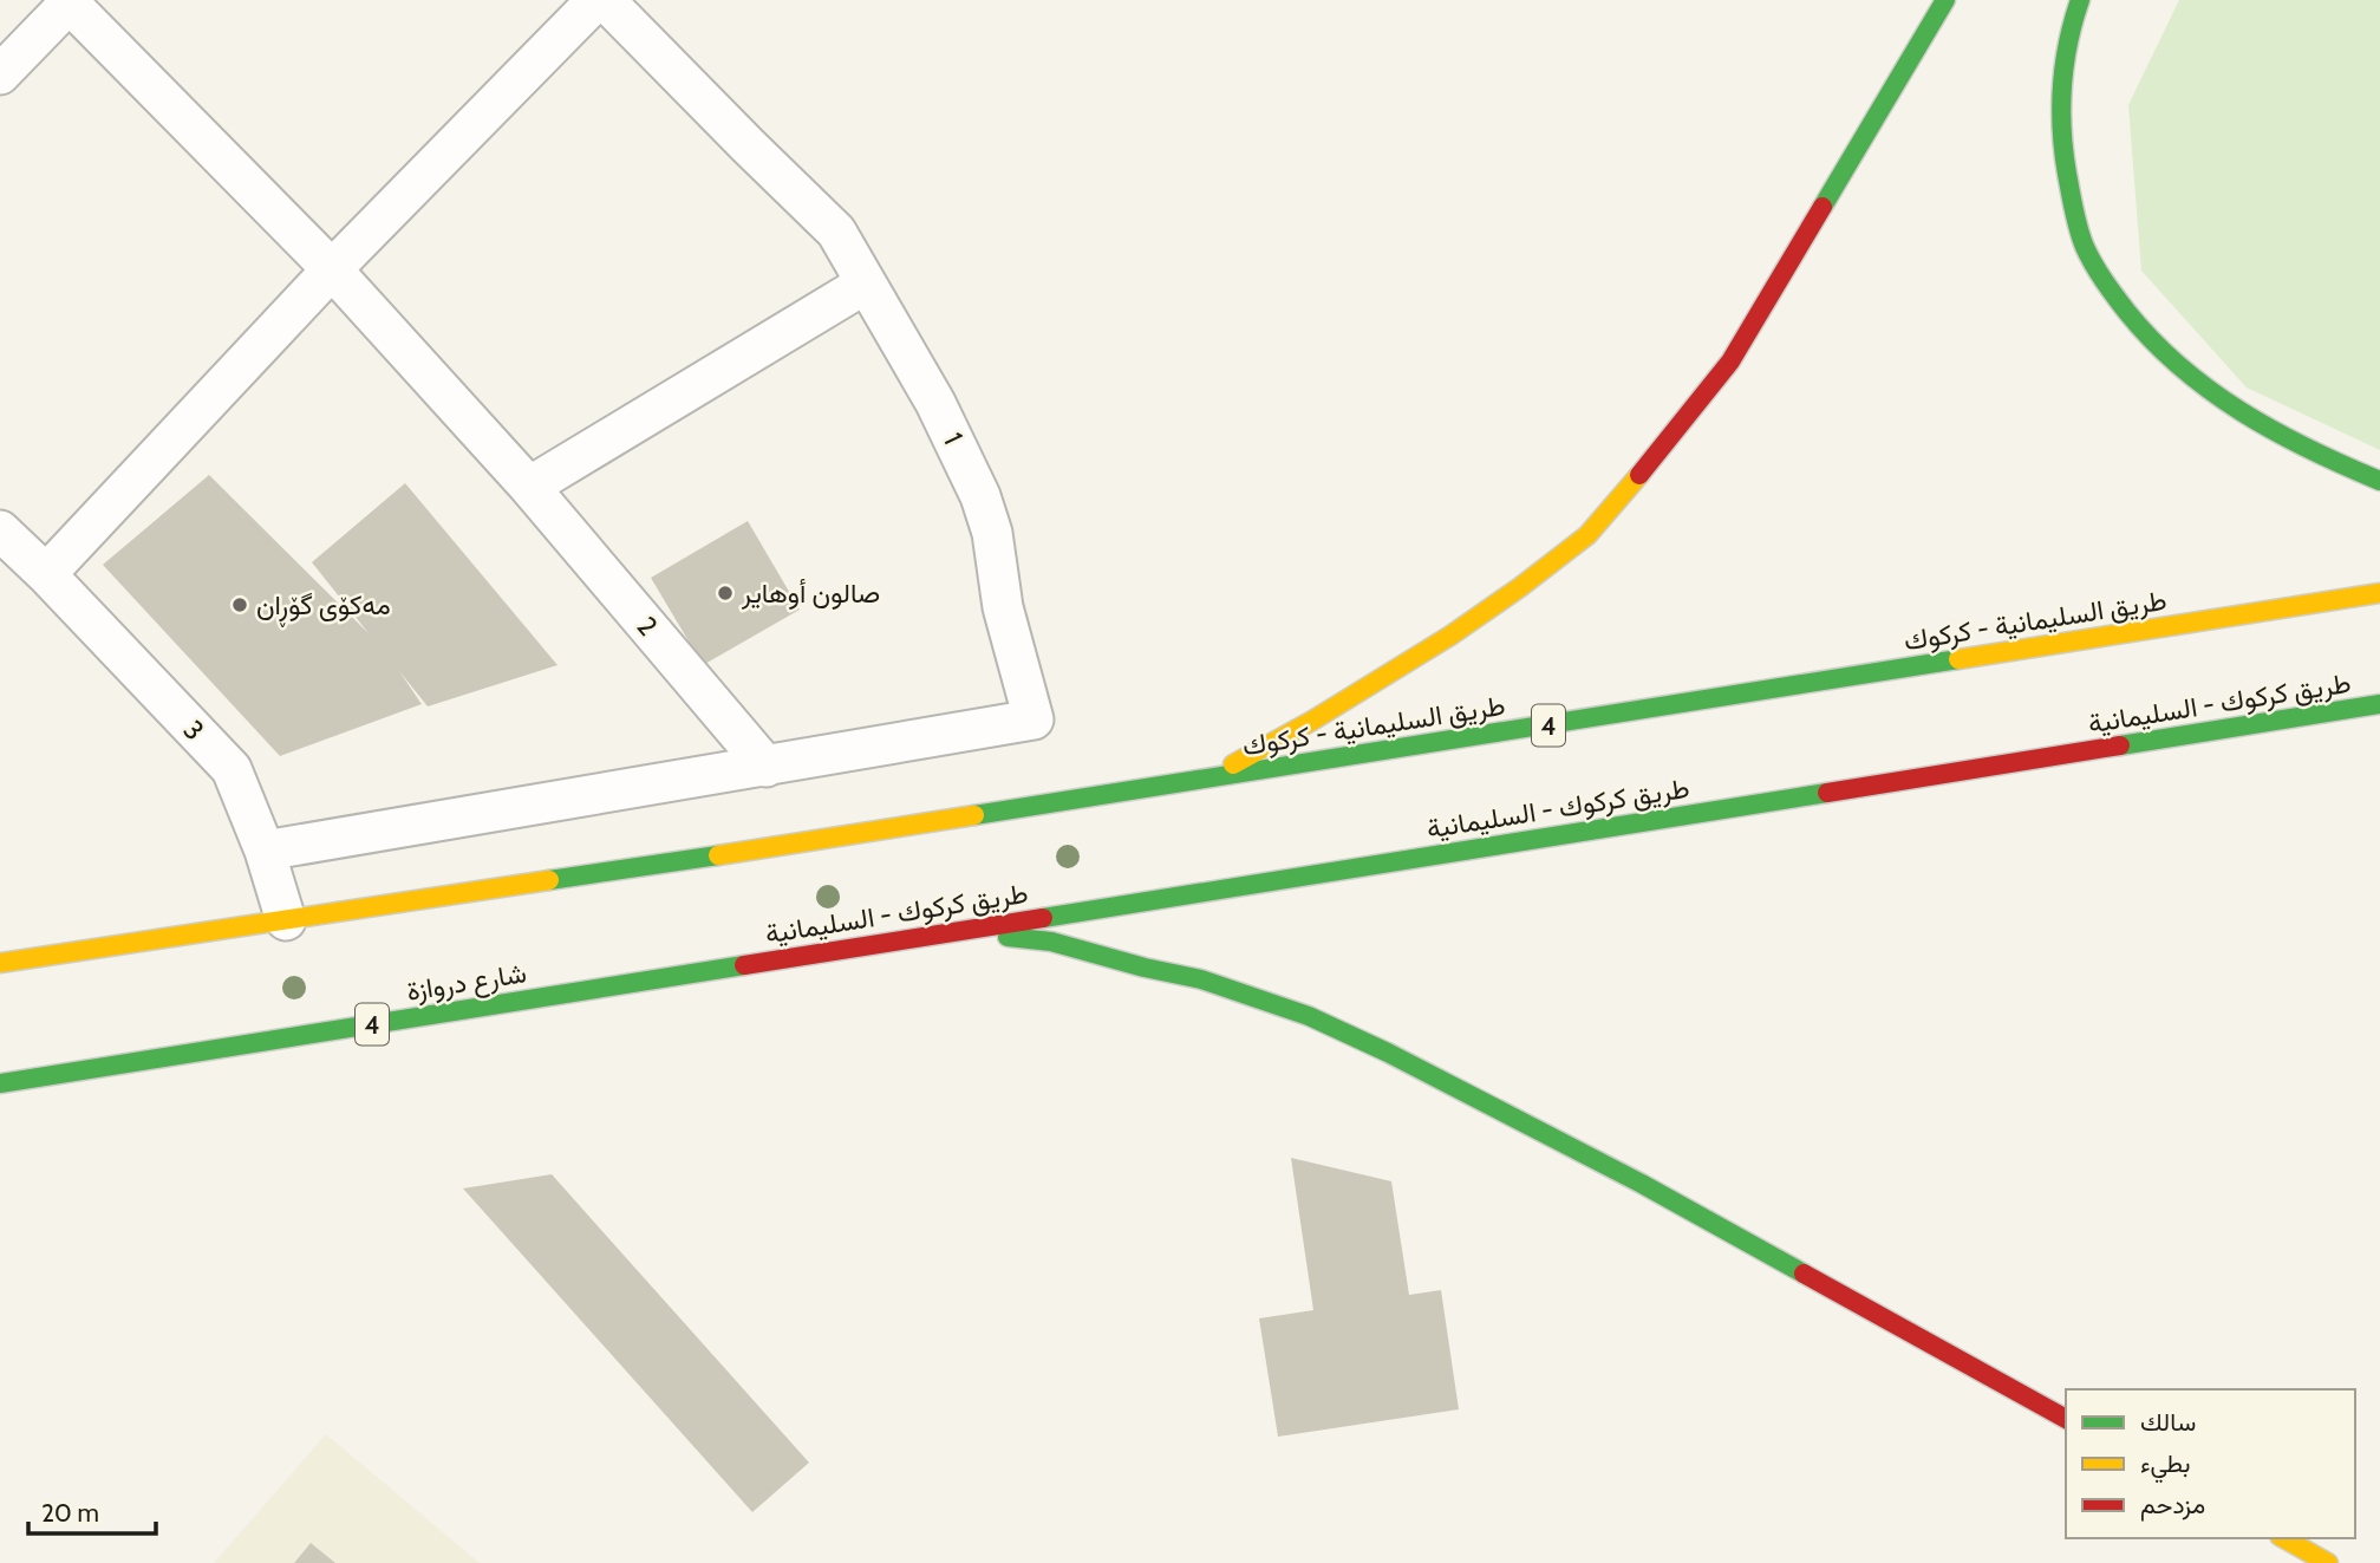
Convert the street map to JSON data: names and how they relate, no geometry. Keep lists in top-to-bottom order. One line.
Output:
{"streets":{"main road":["طريق السليمانية - كركوك","طريق كركوك - السليمانية","4","شارع دروازة"],"street":["1","2","3"]},"crossings":[["1","2"],["طريق السليمانية - كركوك","4"],["طريق السليمانية - كركوك","3"],["طريق كركوك - السليمانية","شارع دروازة"],["4","3"]],"places":["صالون أوهاير","مەکۆی گۆڕان"],"legend":["سالك","بطيء","مزدحم"],"scale_bar":"20 m"}
